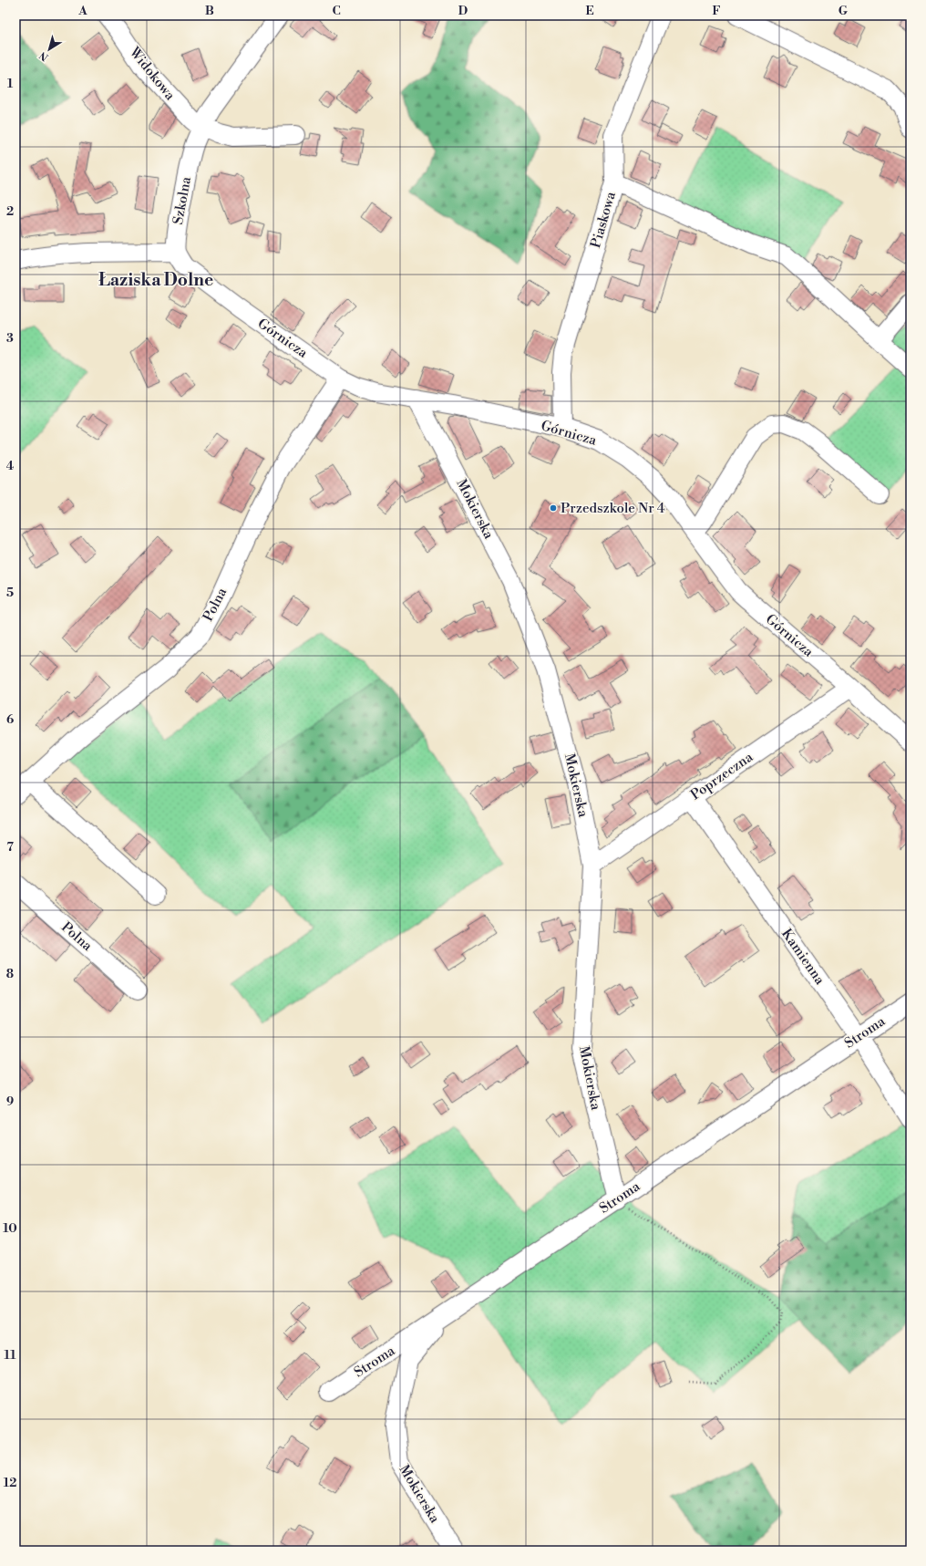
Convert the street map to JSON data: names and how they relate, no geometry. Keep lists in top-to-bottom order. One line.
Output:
{"streets":{"street":["Widokowa","Szkolna","Piaskowa","Górnicza","Mokierska","Polna","Poprzeczna","Kamienna","Stroma"]},"crossings":[["Widokowa","Szkolna"],["Szkolna","Górnicza"],["Piaskowa","Górnicza"],["Górnicza","Mokierska"],["Górnicza","Polna"],["Górnicza","Poprzeczna"],["Mokierska","Poprzeczna"],["Mokierska","Stroma"],["Poprzeczna","Kamienna"],["Kamienna","Stroma"]],"districts":["Łaziska Dolne"],"places":["Przedszkole Nr 4"],"north":"bottom left","grid":{"columns":["A","B","C","D","E","F","G"],"rows":["1","2","3","4","5","6","7","8","9","10","11","12"]}}
